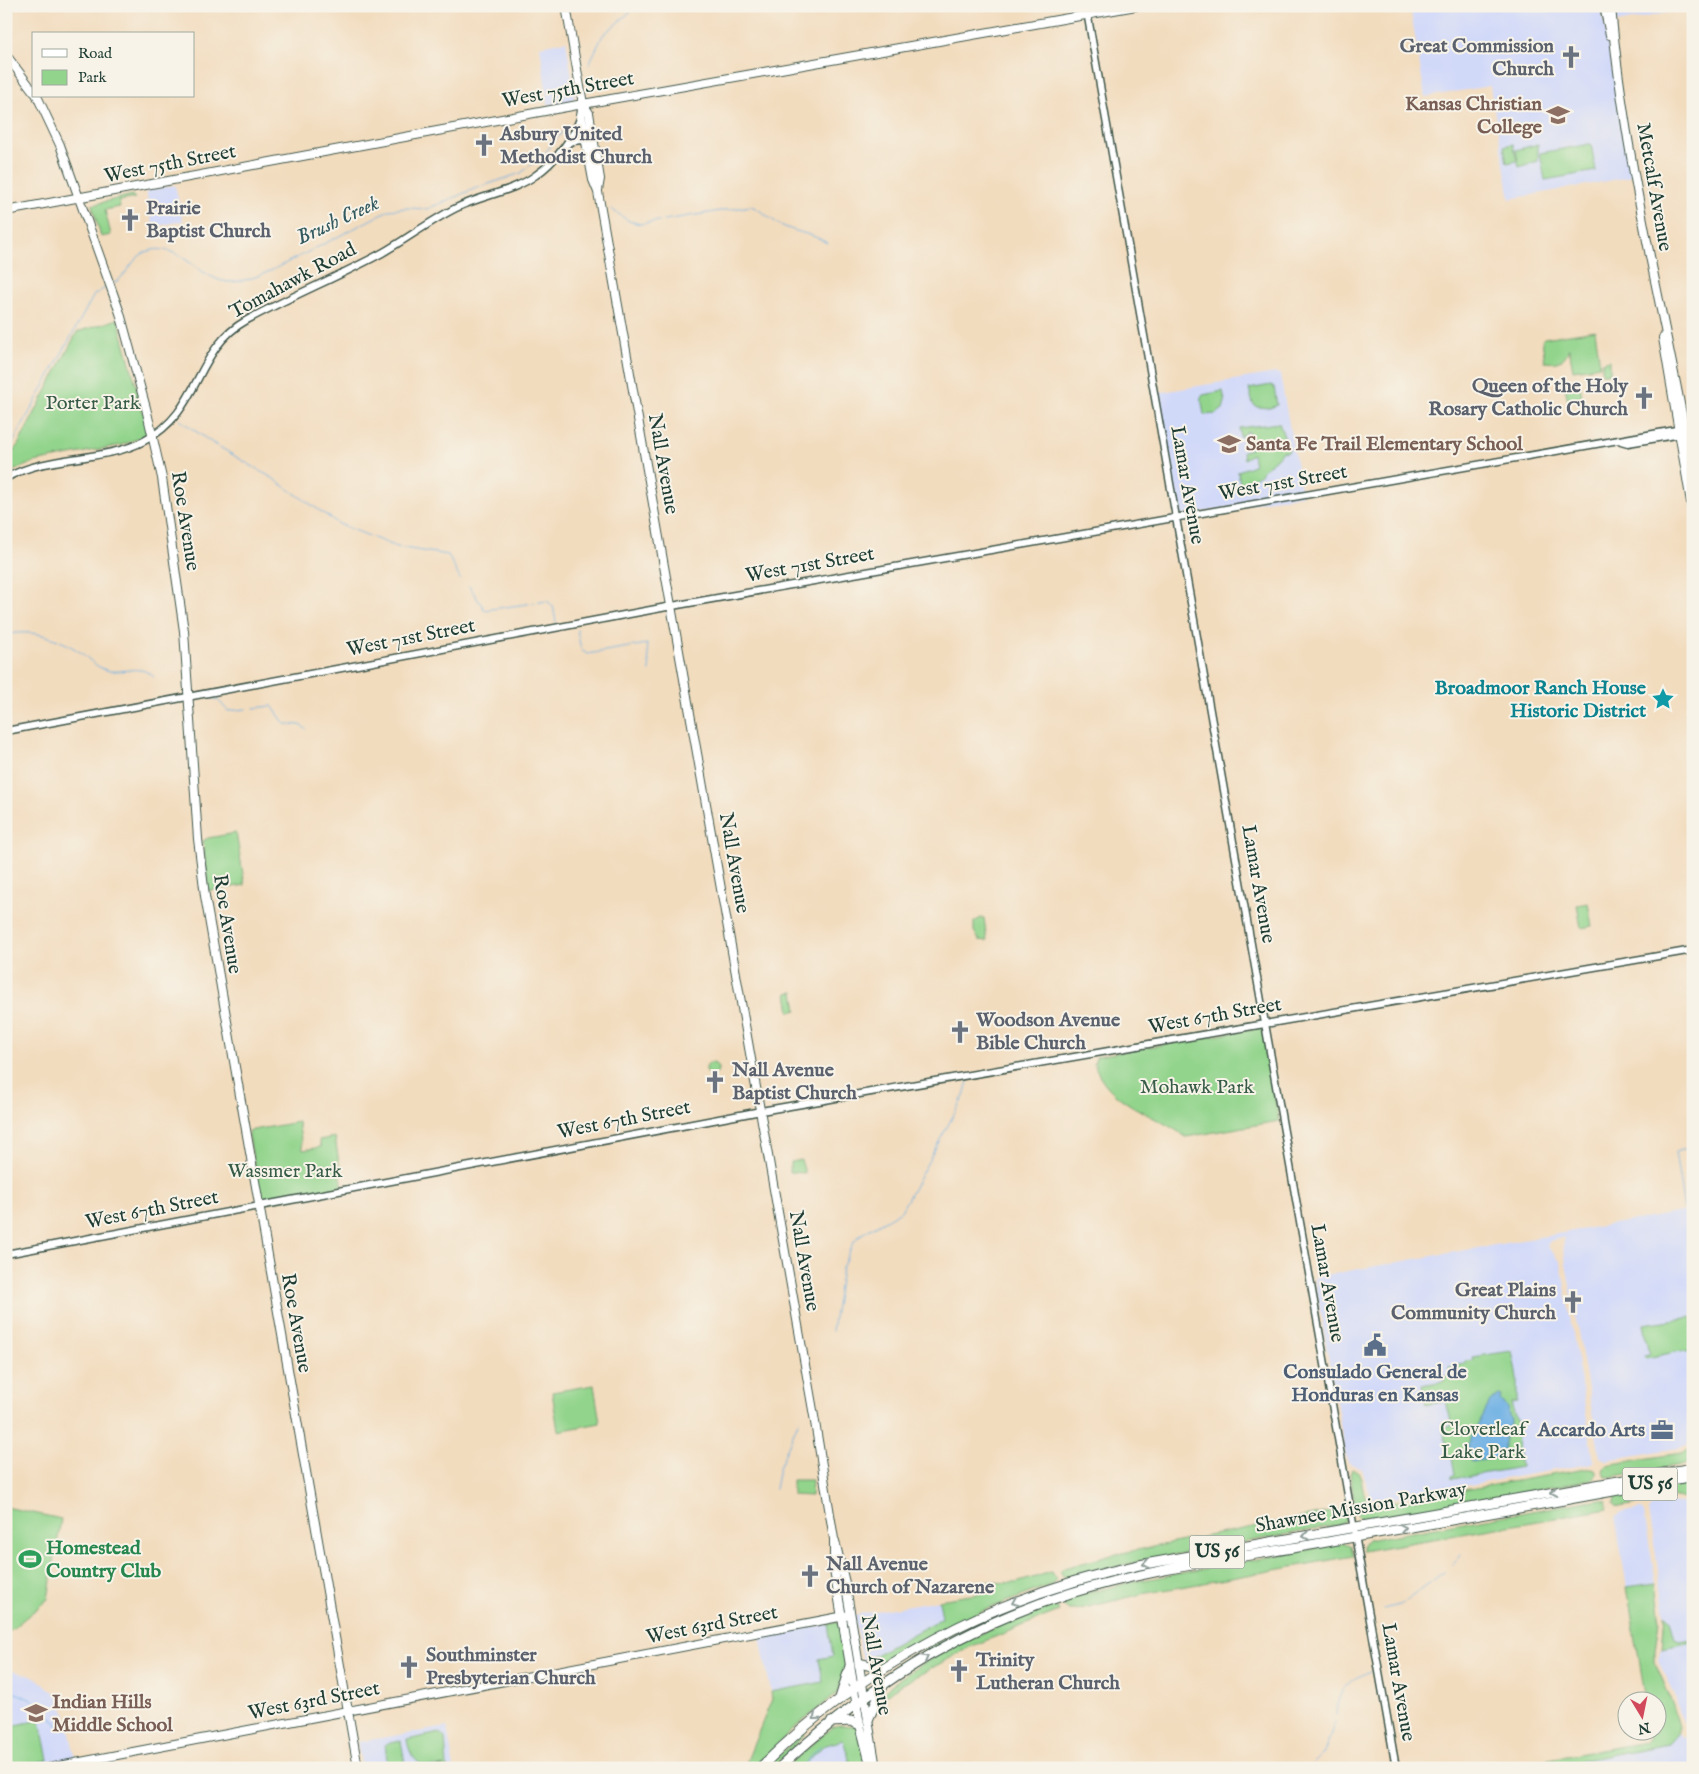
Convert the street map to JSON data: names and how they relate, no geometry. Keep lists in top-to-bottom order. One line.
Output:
{"streets":{"highway":["US 56","Shawnee Mission Parkway"],"main road":["West 75th Street","Metcalf Avenue","Nall Avenue","Roe Avenue","West 63rd Street"],"street":["Tomahawk Road","West 71st Street","Lamar Avenue","West 67th Street"]},"crossings":[["West 75th Street","Nall Avenue"],["West 75th Street","Lamar Avenue"],["West 75th Street","Roe Avenue"],["Metcalf Avenue","West 71st Street"],["Tomahawk Road","Nall Avenue"],["Tomahawk Road","Roe Avenue"],["Nall Avenue","West 71st Street"],["Nall Avenue","West 67th Street"],["Nall Avenue","Shawnee Mission Parkway"],["Nall Avenue","West 63rd Street"],["West 71st Street","Lamar Avenue"],["West 71st Street","Roe Avenue"],["Lamar Avenue","West 67th Street"],["Lamar Avenue","Shawnee Mission Parkway"],["Roe Avenue","West 67th Street"],["Roe Avenue","West 63rd Street"]],"water":["Brush Creek"],"parks":["Porter Park","Mohawk Park","Wassmer Park","Cloverleaf Lake Park"],"places":{"church":["Great Commission Church","Asbury United Methodist Church","Prairie Baptist Church","Queen of the Holy Rosary Catholic Church","Woodson Avenue Bible Church","Nall Avenue Baptist Church","Great Plains Community Church","Nall Avenue Church of Nazarene","Southminster Presbyterian Church","Trinity Lutheran Church"],"school or university":["Kansas Christian College","Santa Fe Trail Elementary School","Indian Hills Middle School"],"place":["Broadmoor Ranch House Historic District"],"public building":["Consulado General de Honduras en Kansas"],"office":["Accardo Arts"],"sports":["Homestead Country Club"]},"legend":["Road","Park"],"north":"bottom"}
